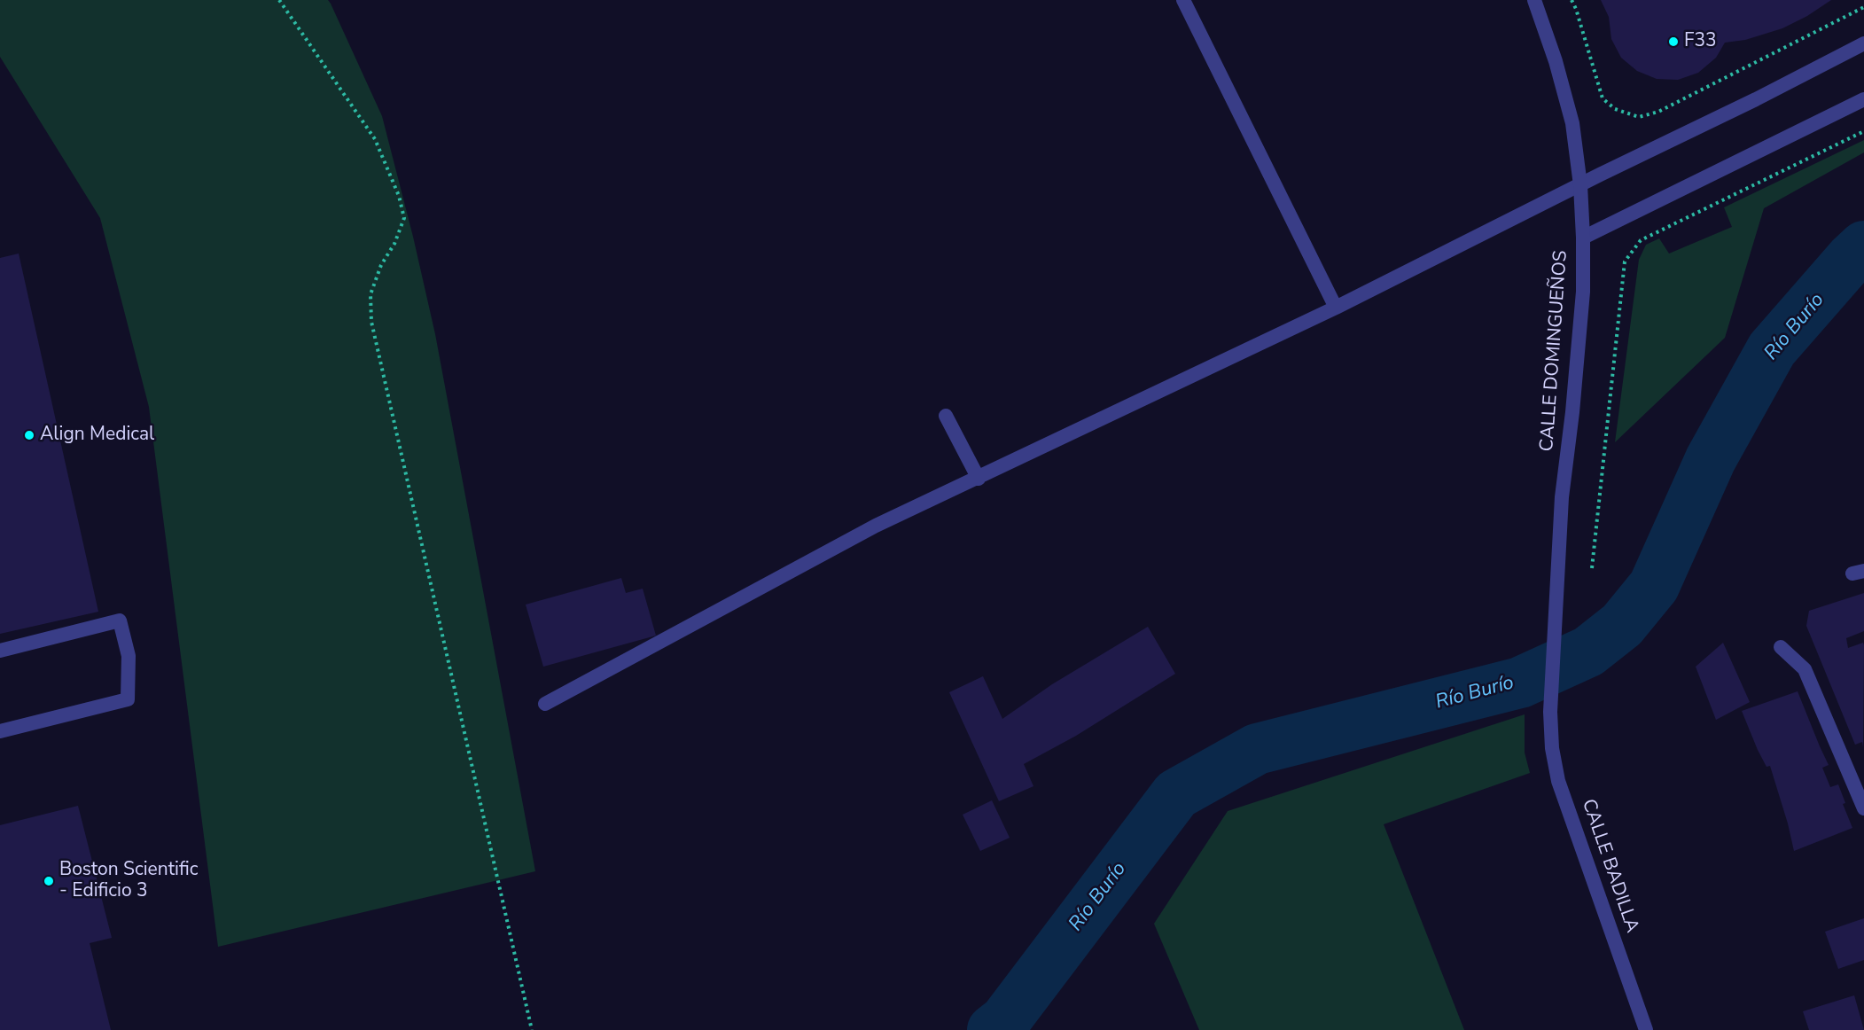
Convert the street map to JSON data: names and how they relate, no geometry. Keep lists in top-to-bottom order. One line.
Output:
{"streets":{"street":["CALLE DOMINGUEÑOS","CALLE BADILLA"]},"crossings":[["CALLE DOMINGUEÑOS","CALLE BADILLA"]],"water":["Río Burío"],"places":["F33","Align Medical","Boston Scientific - Edificio 3"]}
